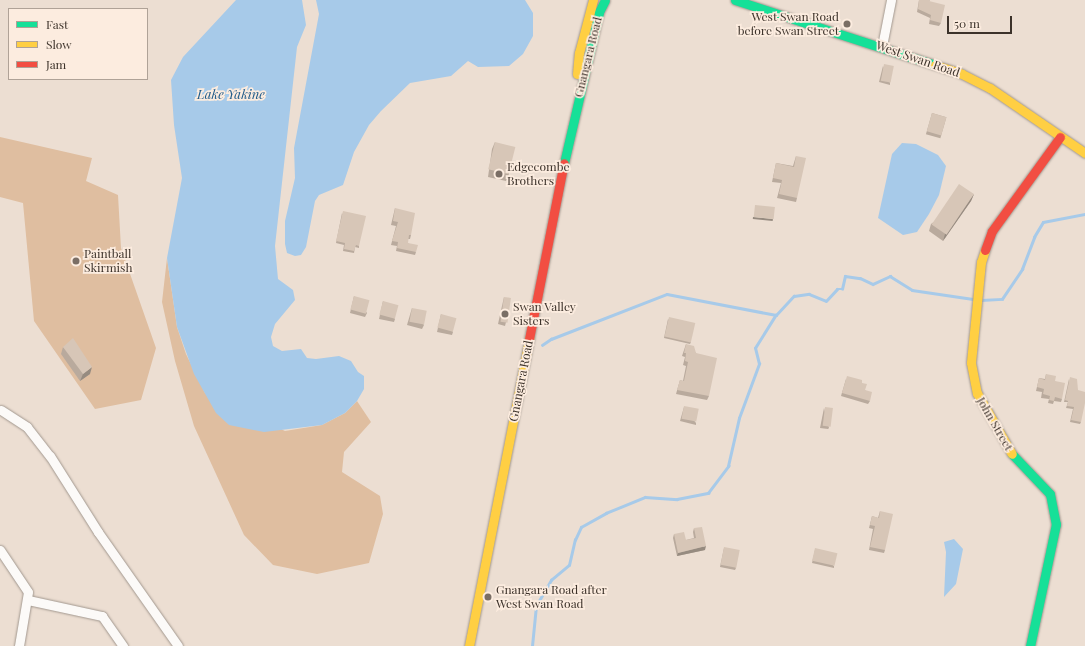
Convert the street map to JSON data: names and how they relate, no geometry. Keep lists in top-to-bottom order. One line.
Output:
{"streets":{"main road":["Gnangara Road","West Swan Road","John Street"]},"crossings":[["West Swan Road","John Street"]],"water":["Lake Yakine"],"places":["West Swan Road before Swan Street","Edgecombe Brothers","Paintball Skirmish","Swan Valley Sisters","Gnangara Road after West Swan Road"],"legend":["Fast","Slow","Jam"],"scale_bar":"50 m"}
